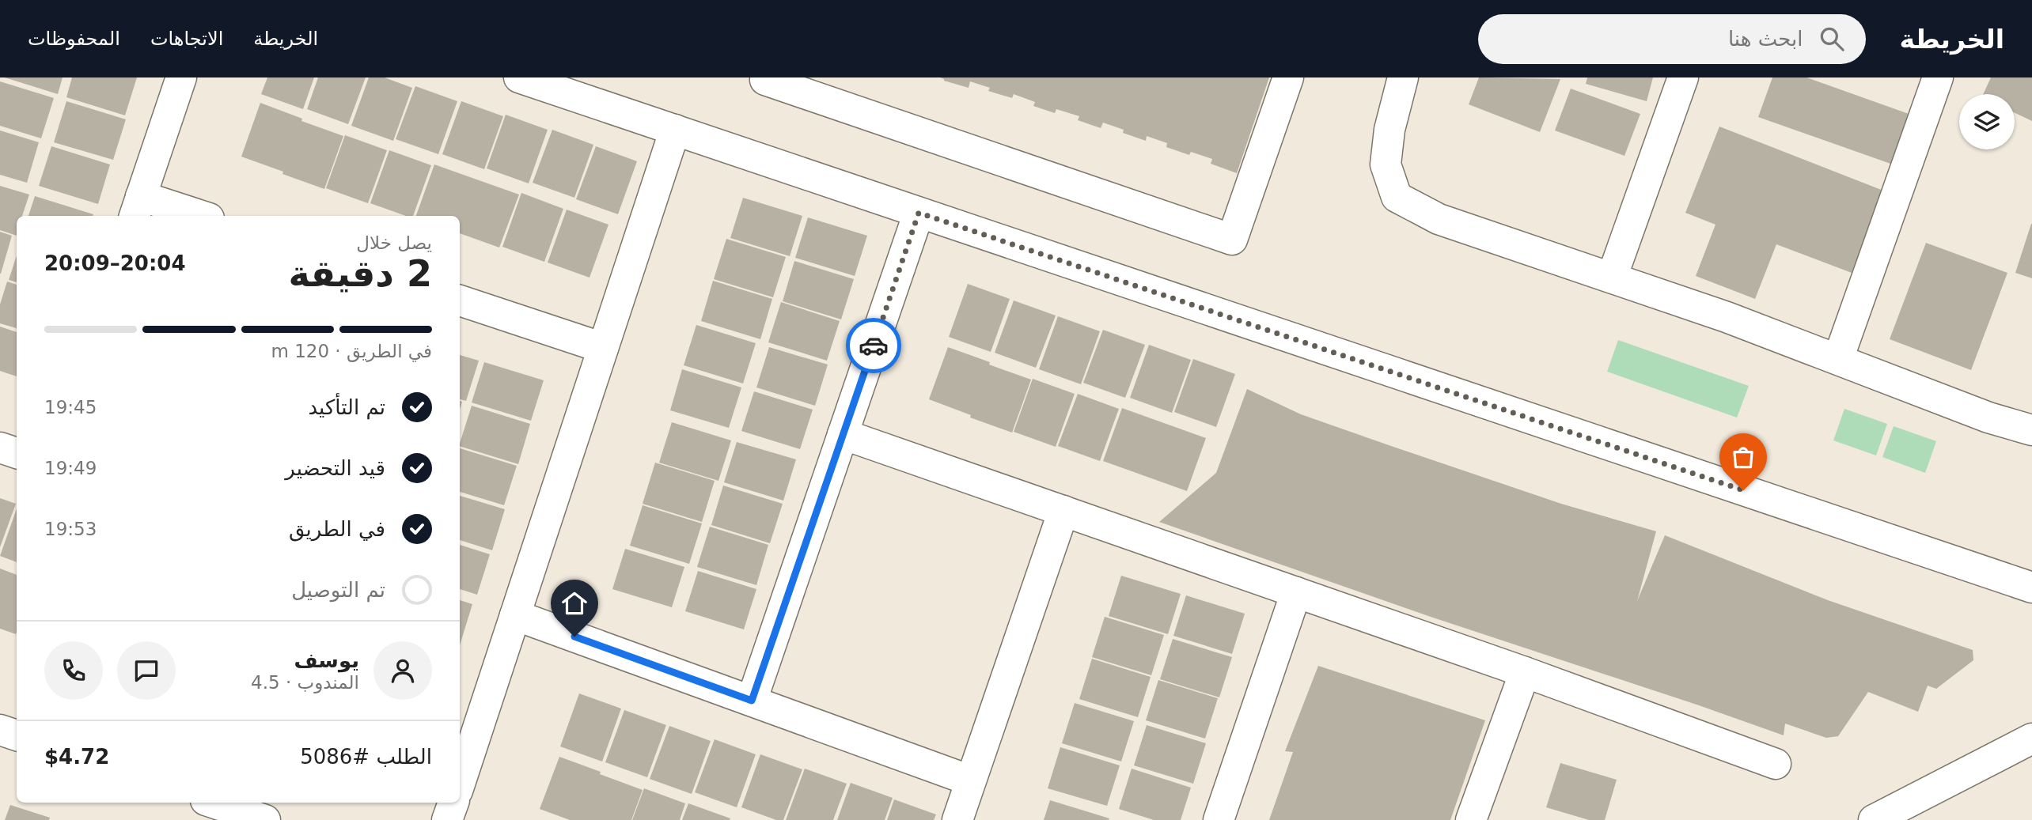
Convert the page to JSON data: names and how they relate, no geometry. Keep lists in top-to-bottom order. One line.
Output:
{"page":{"header":"الخريطة","search":"ابحث هنا","nav":["الخريطة","الاتجاهات","المحفوظات"],"heading":["2 دقيقة","يصل خلال","20:04–20:09"],"panel":["يوسف","المندوب · 4.5","الطلب #5086","$4.72"],"bar":"في الطريق · 120 m","list":[["تم التأكيد","19:45"],["قيد التحضير","19:49"],["في الطريق","19:53"],"تم التوصيل"]}}
